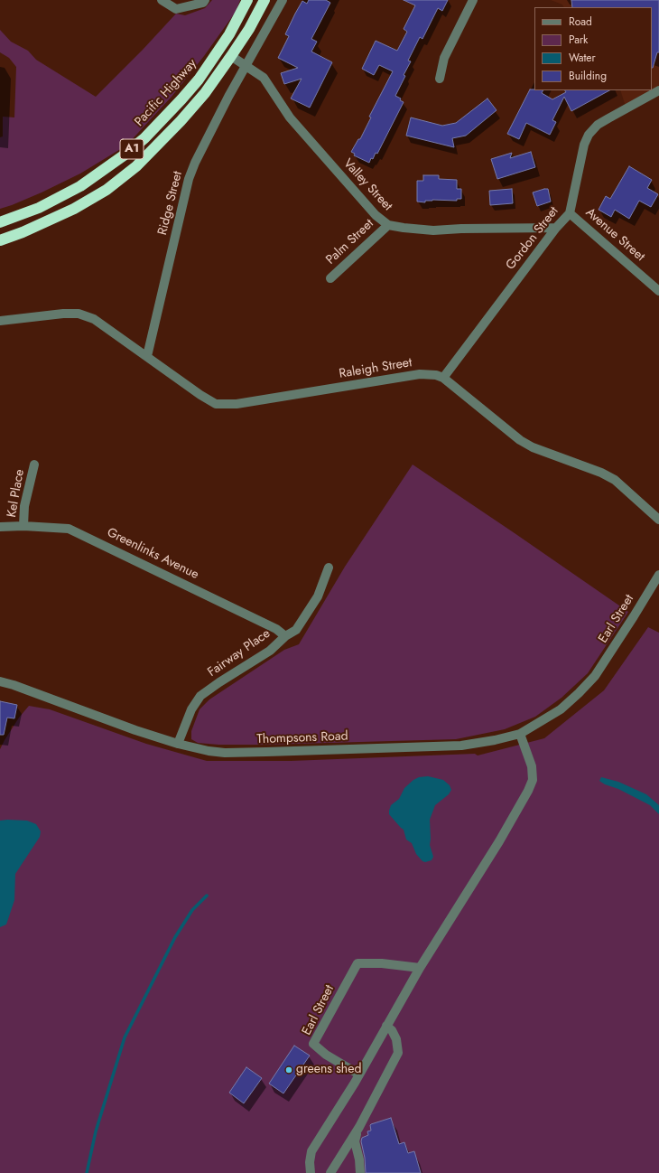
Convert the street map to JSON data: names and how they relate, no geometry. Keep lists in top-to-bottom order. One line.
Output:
{"streets":{"highway":["Pacific Highway","A1"],"street":["Valley Street","Ridge Street","Avenue Street","Gordon Street","Palm Street","Raleigh Street","Kel Place","Greenlinks Avenue","Earl Street","Fairway Place","Thompsons Road"]},"crossings":[["A1","Valley Street"],["Valley Street","Ridge Street"],["Valley Street","Gordon Street"],["Valley Street","Palm Street"],["Ridge Street","Raleigh Street"],["Avenue Street","Gordon Street"],["Gordon Street","Raleigh Street"],["Kel Place","Greenlinks Avenue"],["Greenlinks Avenue","Fairway Place"],["Earl Street","Thompsons Road"],["Fairway Place","Thompsons Road"]],"places":["greens shed"],"legend":["Road","Park","Water","Building"]}
